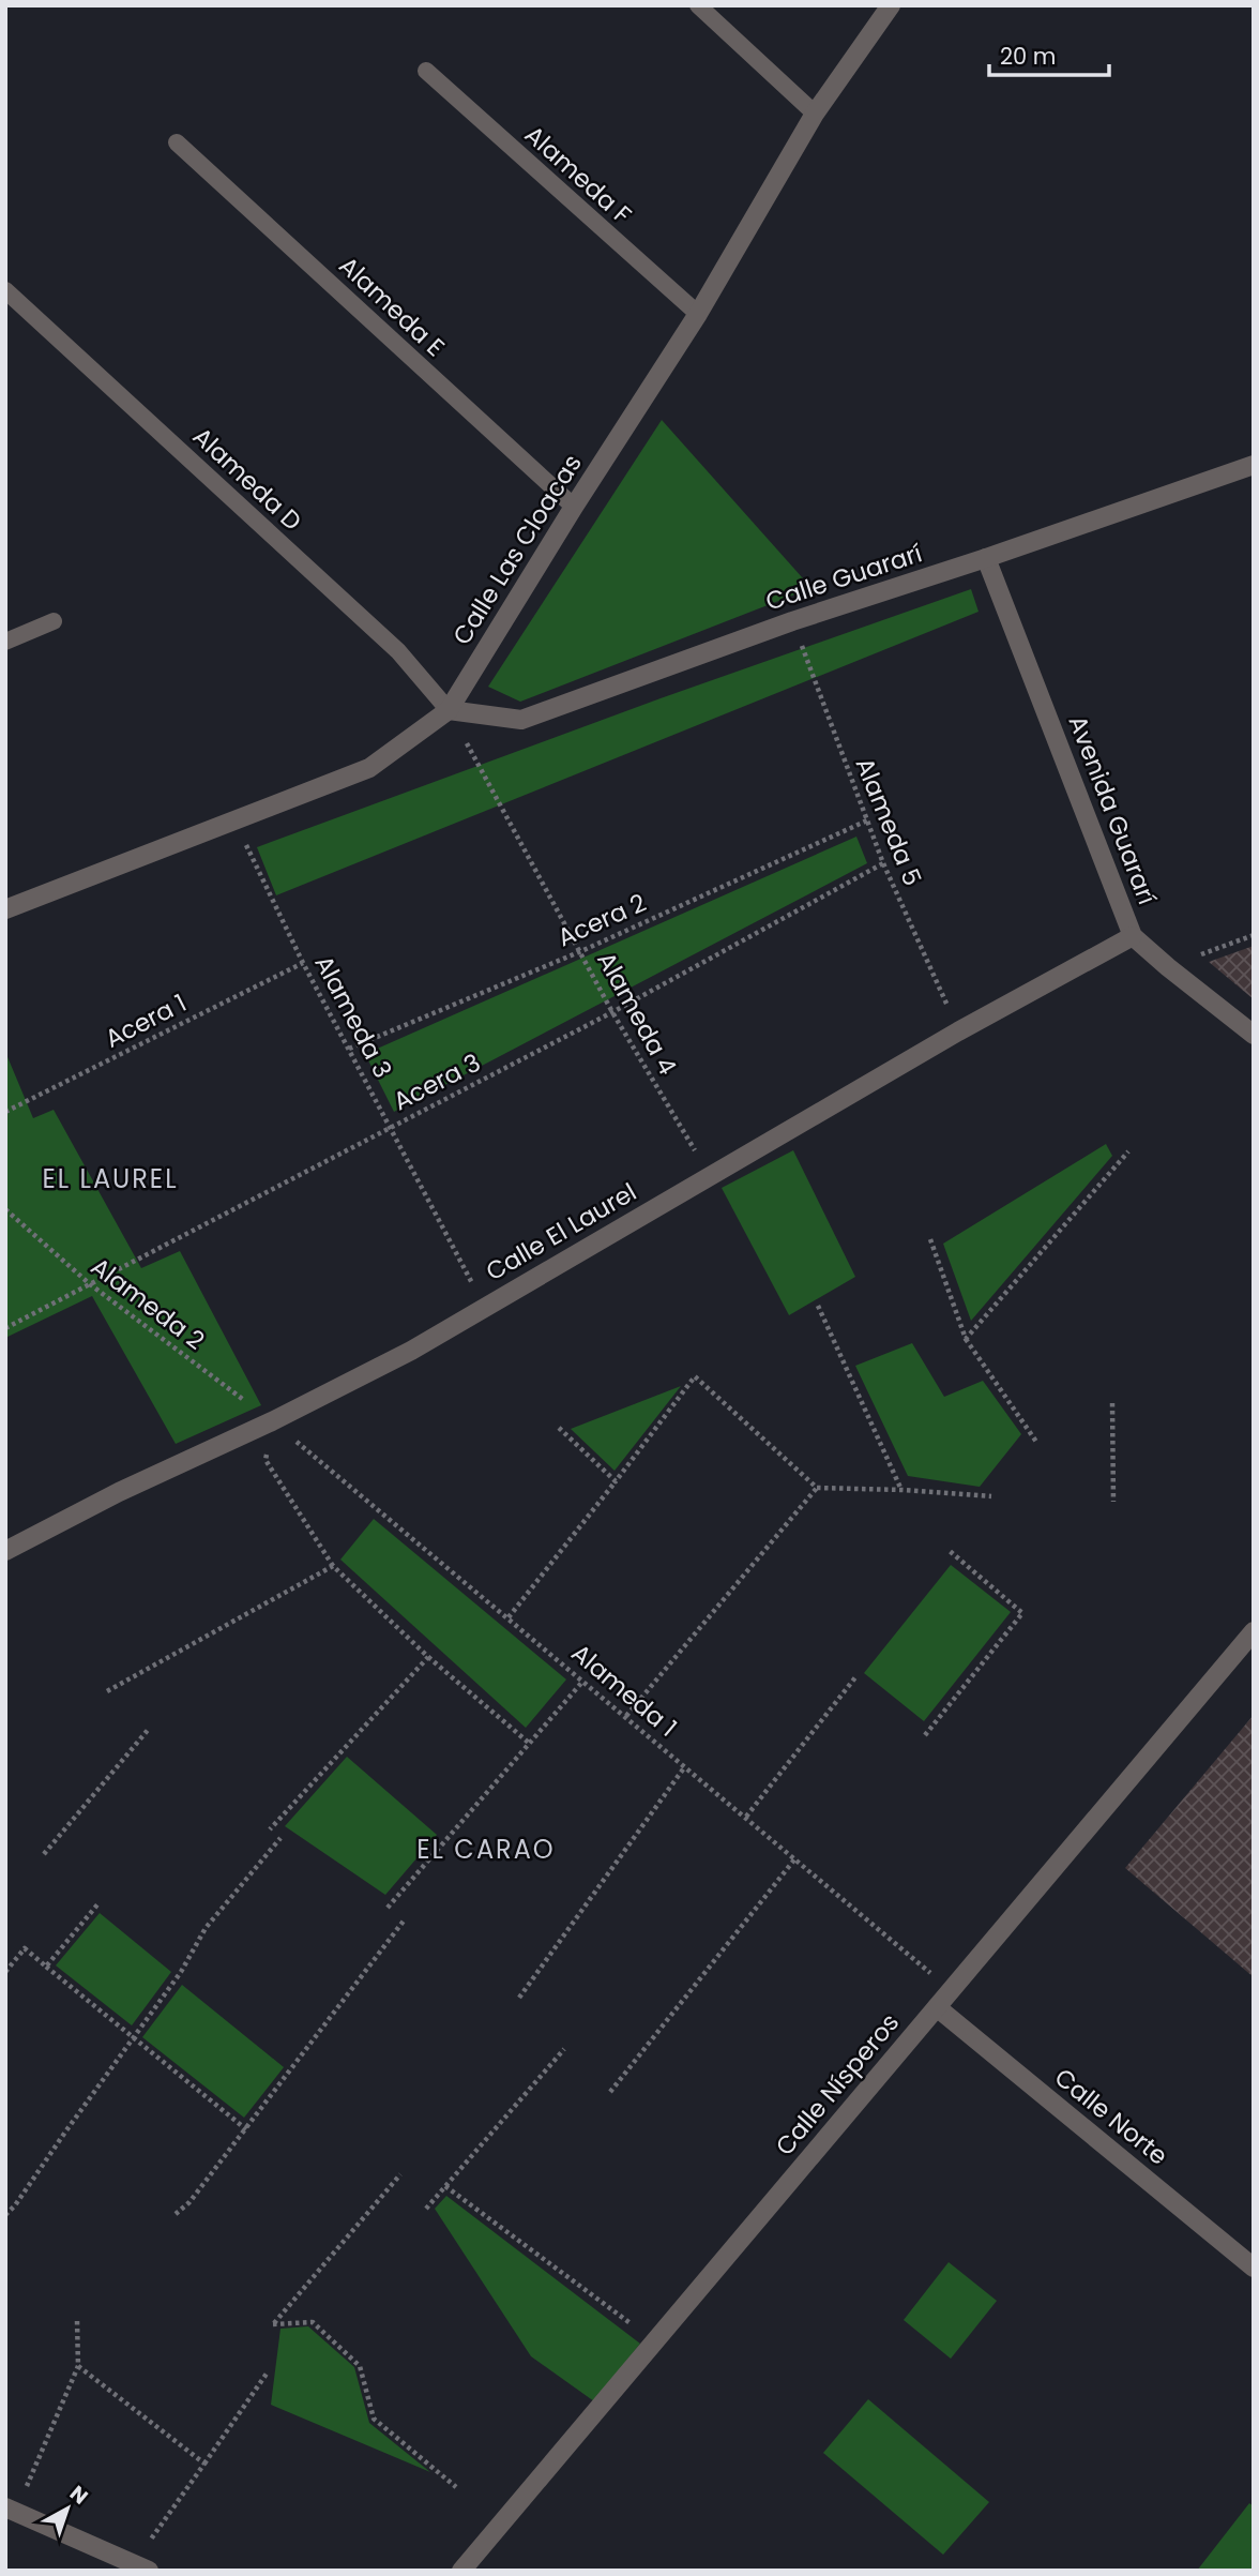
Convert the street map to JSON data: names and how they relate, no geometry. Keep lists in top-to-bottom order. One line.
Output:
{"streets":{"street":["Calle Las Cloacas","Calle Guararí","Avenida Guararí","Calle El Laurel","Calle Nísperos","Calle Norte"],"lane":["Alameda F","Alameda E","Alameda D"],"path":["Alameda 5","Acera 2","Alameda 4","Alameda 3","Acera 1","Acera 3","Alameda 2","Alameda 1"]},"crossings":[["Alameda F","Calle Las Cloacas"],["Alameda E","Calle Las Cloacas"],["Alameda D","Calle Las Cloacas"],["Alameda D","Calle Guararí"],["Alameda D","Alameda 4"],["Calle Las Cloacas","Calle Guararí"],["Calle Las Cloacas","Alameda 4"],["Calle Las Cloacas","Alameda 3"],["Calle Guararí","Avenida Guararí"],["Calle Guararí","Alameda 5"],["Calle Guararí","Alameda 4"],["Avenida Guararí","Calle El Laurel"],["Alameda 5","Acera 2"],["Alameda 5","Acera 3"],["Alameda 5","Calle El Laurel"],["Acera 2","Alameda 4"],["Acera 2","Alameda 3"],["Alameda 4","Acera 3"],["Alameda 4","Calle El Laurel"],["Alameda 3","Acera 1"],["Alameda 3","Acera 3"],["Alameda 3","Calle El Laurel"],["Acera 3","Alameda 2"],["Calle El Laurel","Alameda 2"],["Calle El Laurel","Alameda 1"],["Alameda 2","Alameda 1"],["Alameda 1","Calle Nísperos"],["Calle Nísperos","Calle Norte"]],"districts":["EL LAUREL","EL CARAO"],"scale_bar":"20 m","north":"top right"}
